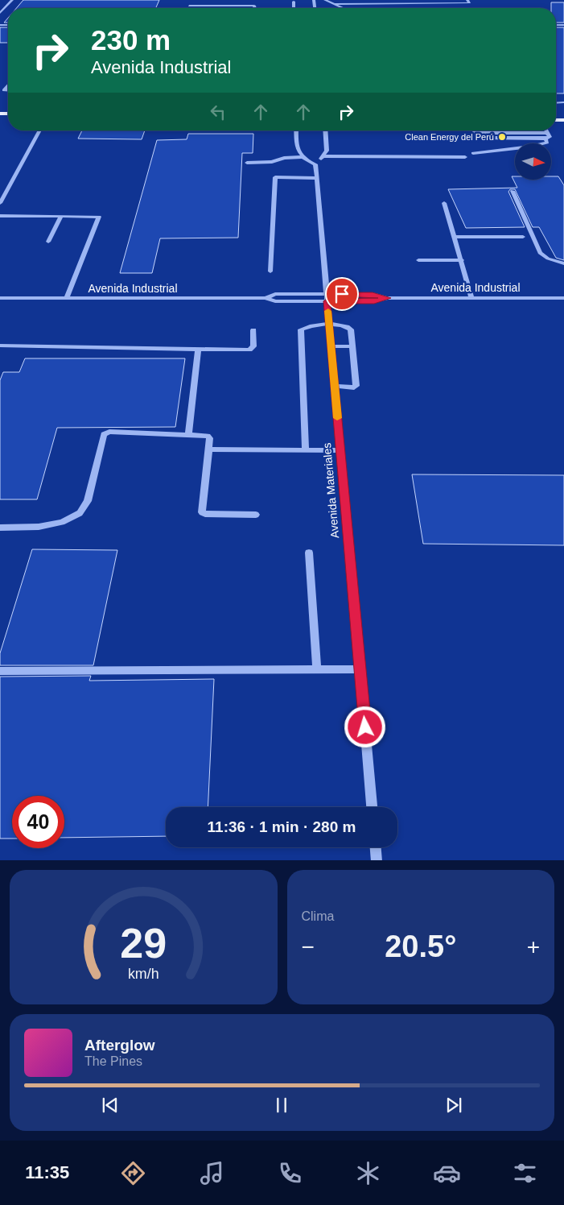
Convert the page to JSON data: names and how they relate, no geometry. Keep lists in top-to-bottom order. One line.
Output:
{"streets":{"street":["Avenida Industrial","Avenida Materiales"]},"crossings":[["Avenida Industrial","Avenida Materiales"]],"places":["Clean Energy del Perú"],"north":"right","page":{"turn":["230 m","Avenida Industrial"],"limit":"40","trip":"11:36 · 1 min · 280 m","tile":"Clima","heat":["−","20.5°","+"],"song":["Afterglow","The Pines"],"tabs":"11:35","gauge":["29","km/h"]}}
